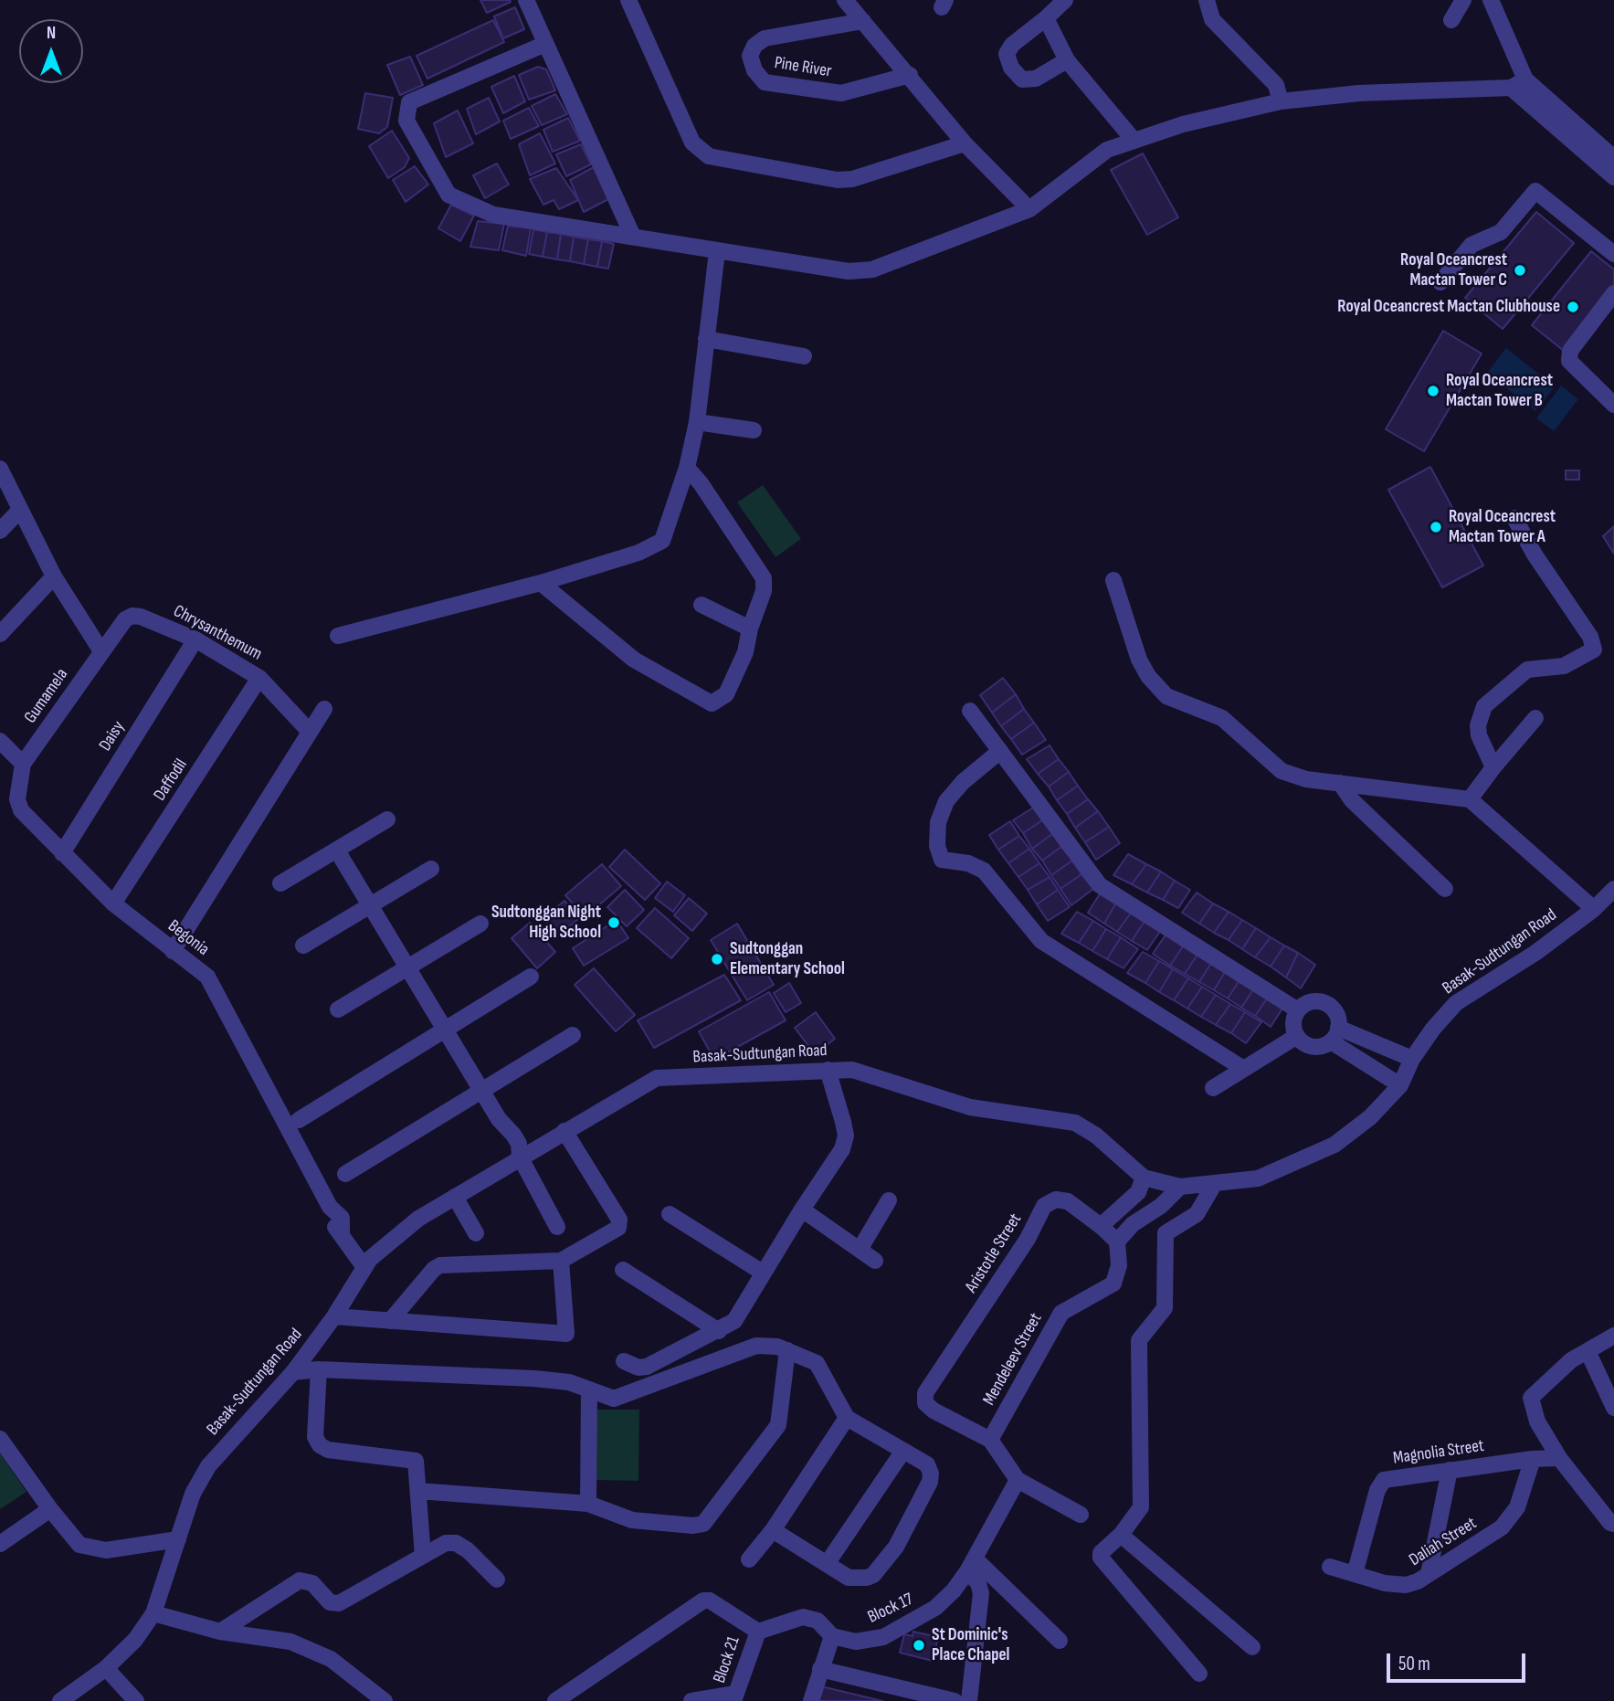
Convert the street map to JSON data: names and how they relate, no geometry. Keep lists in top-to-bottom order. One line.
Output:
{"streets":{"street":["Pine River","Chrysanthemum","Gumamela","Daisy","Daffodil","Begonia","Basak-Sudtungan Road","Aristotle Street","Mendeleev Street","Magnolia Street","Daliah Street","Block 17","Block 21"]},"crossings":[["Chrysanthemum","Gumamela"],["Chrysanthemum","Daisy"],["Chrysanthemum","Daffodil"],["Gumamela","Begonia"],["Daisy","Begonia"],["Daffodil","Begonia"],["Begonia","Basak-Sudtungan Road"],["Aristotle Street","Mendeleev Street"],["Magnolia Street","Daliah Street"],["Block 17","Block 21"]],"places":["Royal Oceancrest Mactan Tower C","Royal Oceancrest Mactan Clubhouse","Royal Oceancrest Mactan Tower B","Royal Oceancrest Mactan Tower A","Sudtonggan Night High School","Sudtonggan Elementary School","St Dominic's Place Chapel"],"scale_bar":"50 m","north":"top"}
